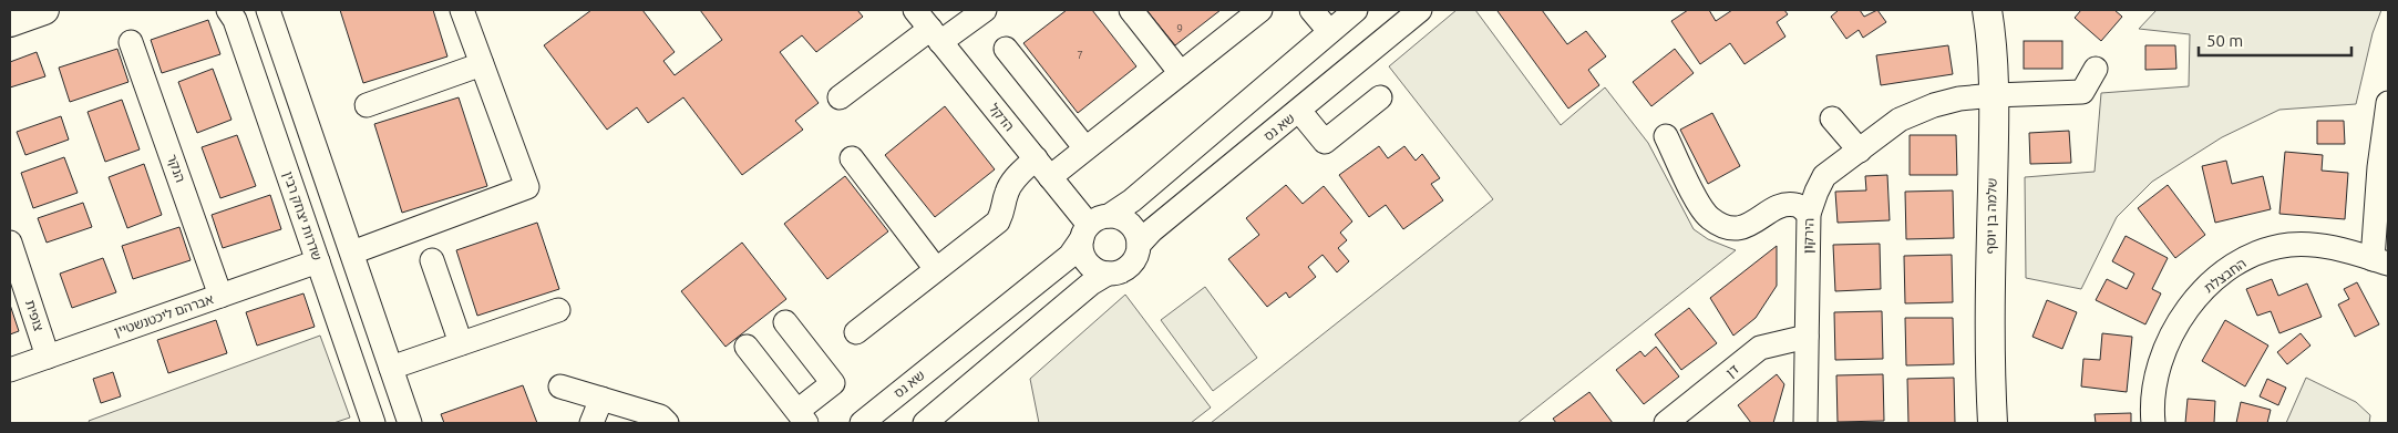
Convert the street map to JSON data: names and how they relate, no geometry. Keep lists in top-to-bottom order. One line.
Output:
{"streets":{"main road":["שלמה בן יוסף"],"street":["הדקל","שא נס","הנקר","שדרות יצחק רבין","הירקון","החבצלת","צופית","אברהם ליכטנשטיין","דן"]},"crossings":[["הדקל","שא נס"],["הנקר","אברהם ליכטנשטיין"],["שדרות יצחק רבין","אברהם ליכטנשטיין"],["שלמה בן יוסף","הירקון"],["הירקון","דן"],["צופית","אברהם ליכטנשטיין"]],"house_numbers":["9","7"],"scale_bar":"50 m"}
